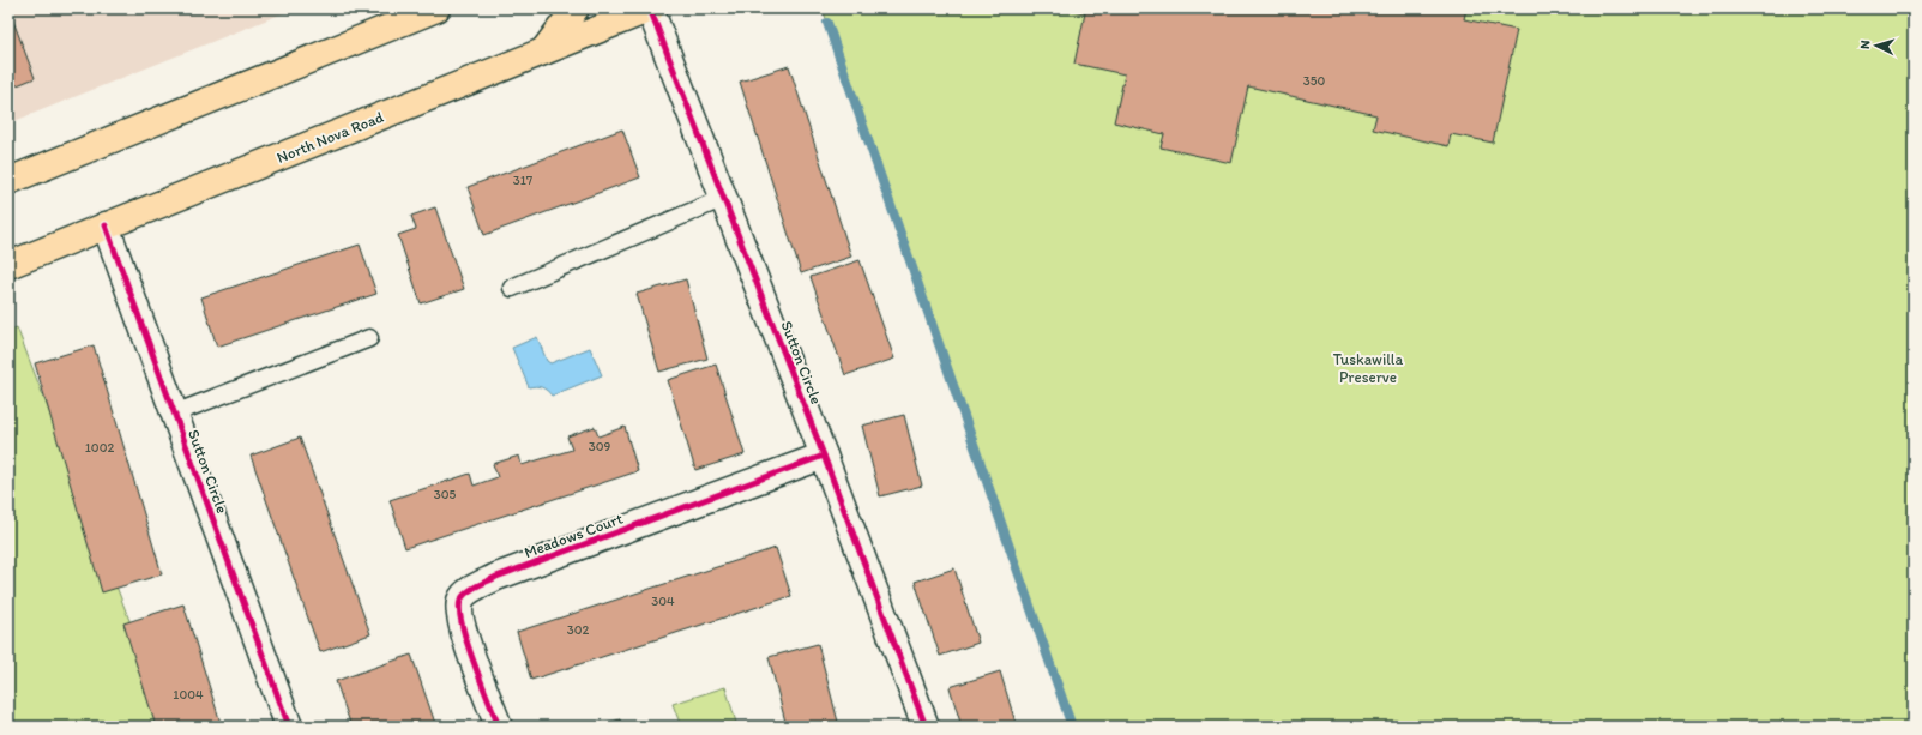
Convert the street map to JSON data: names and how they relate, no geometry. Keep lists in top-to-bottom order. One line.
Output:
{"streets":{"main road":["North Nova Road"],"street":["Sutton Circle","Meadows Court"]},"crossings":[["North Nova Road","Sutton Circle"],["Sutton Circle","Meadows Court"]],"parks":["Tuskawilla Preserve"],"house_numbers":["350","317","309","1002","305","304","302","1004"],"north":"left"}
